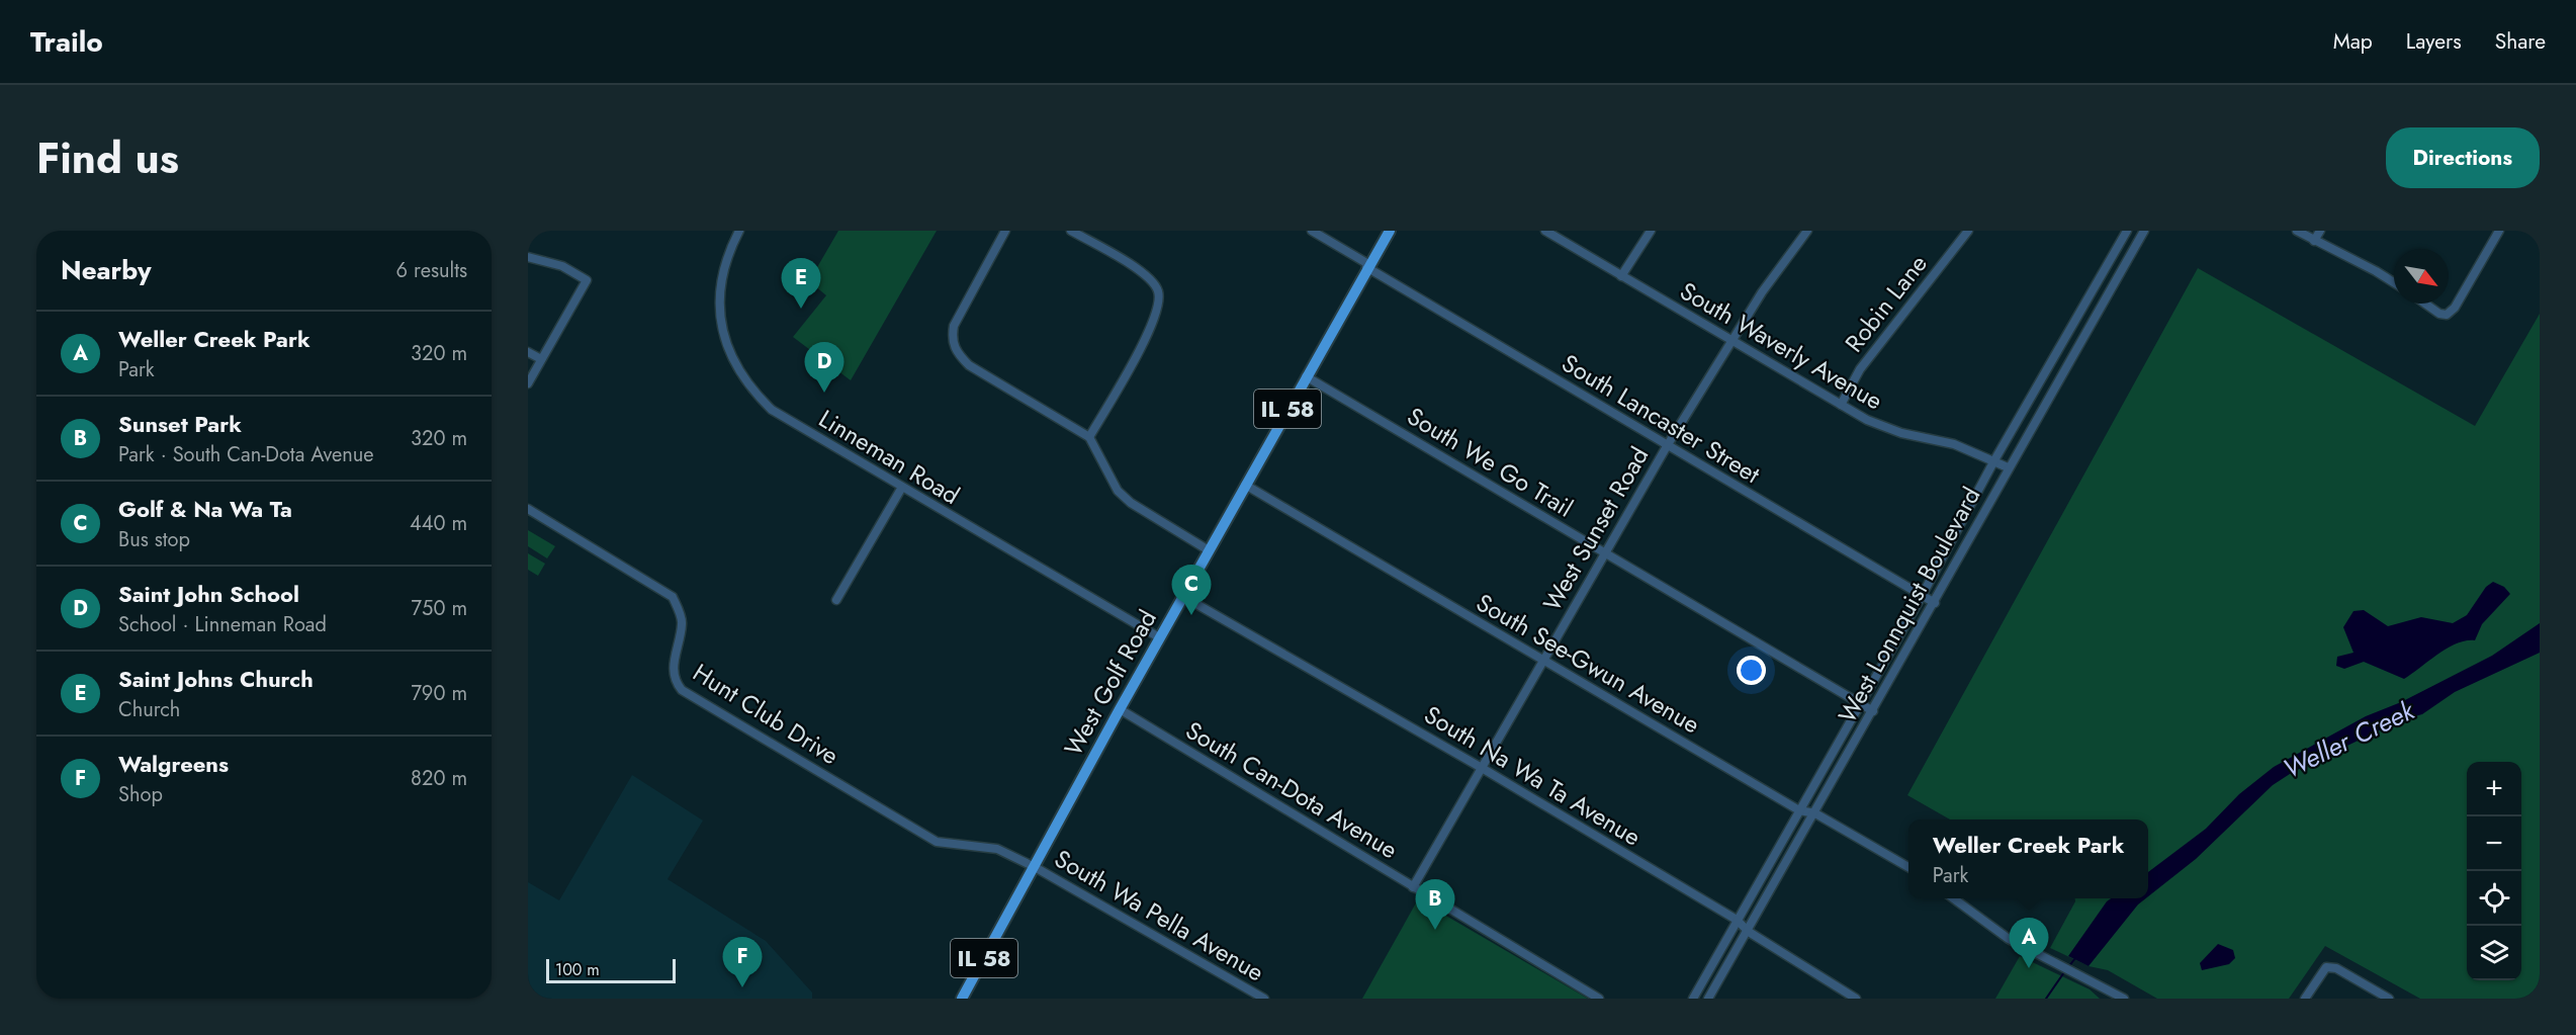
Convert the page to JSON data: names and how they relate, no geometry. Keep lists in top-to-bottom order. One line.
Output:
{"streets":{"main road":["IL 58","West Golf Road"],"street":["Robin Lane","South Waverly Avenue","South Lancaster Street","Linneman Road","South We Go Trail","West Sunset Road","West Lonnquist Boulevard","South See-Gwun Avenue","Hunt Club Drive","South Na Wa Ta Avenue","South Can-Dota Avenue","South Wa Pella Avenue"]},"crossings":[["Robin Lane","South Waverly Avenue"],["South Waverly Avenue","West Sunset Road"],["South Waverly Avenue","West Lonnquist Boulevard"],["South Lancaster Street","West Sunset Road"],["South Lancaster Street","West Lonnquist Boulevard"],["South Lancaster Street","West Golf Road"],["Linneman Road","West Golf Road"],["South We Go Trail","West Sunset Road"],["South We Go Trail","West Lonnquist Boulevard"],["South We Go Trail","West Golf Road"],["West Sunset Road","South See-Gwun Avenue"],["West Sunset Road","South Na Wa Ta Avenue"],["West Sunset Road","South Can-Dota Avenue"],["West Lonnquist Boulevard","South See-Gwun Avenue"],["West Lonnquist Boulevard","South Na Wa Ta Avenue"],["South See-Gwun Avenue","West Golf Road"],["West Golf Road","Hunt Club Drive"],["West Golf Road","South Na Wa Ta Avenue"],["West Golf Road","South Can-Dota Avenue"],["West Golf Road","South Wa Pella Avenue"],["Hunt Club Drive","South Wa Pella Avenue"]],"water":["Weller Creek"],"scale_bar":"100 m","north":"bottom right","page":{"header":"Trailo","nav":["Map","Layers","Share"],"title":"Find us","buttons":"Directions","heading":["Nearby","6 results"],"pins":["E","D","C","B","A","F"],"list":[{"mark":"A","name":"Weller Creek Park","note":"Park","value":"320 m"},{"mark":"B","name":"Sunset Park","note":"Park · South Can-Dota Avenue","value":"320 m"},{"mark":"C","name":"Golf & Na Wa Ta","note":"Bus stop","value":"440 m"},{"mark":"D","name":"Saint John School","note":"School · Linneman Road","value":"750 m"},{"mark":"E","name":"Saint Johns Church","note":"Church","value":"790 m"},{"mark":"F","name":"Walgreens","note":"Shop","value":"820 m"}],"map_buttons":["+","−"],"popup":["Weller Creek Park","Park"],"scale":"100 m"}}
